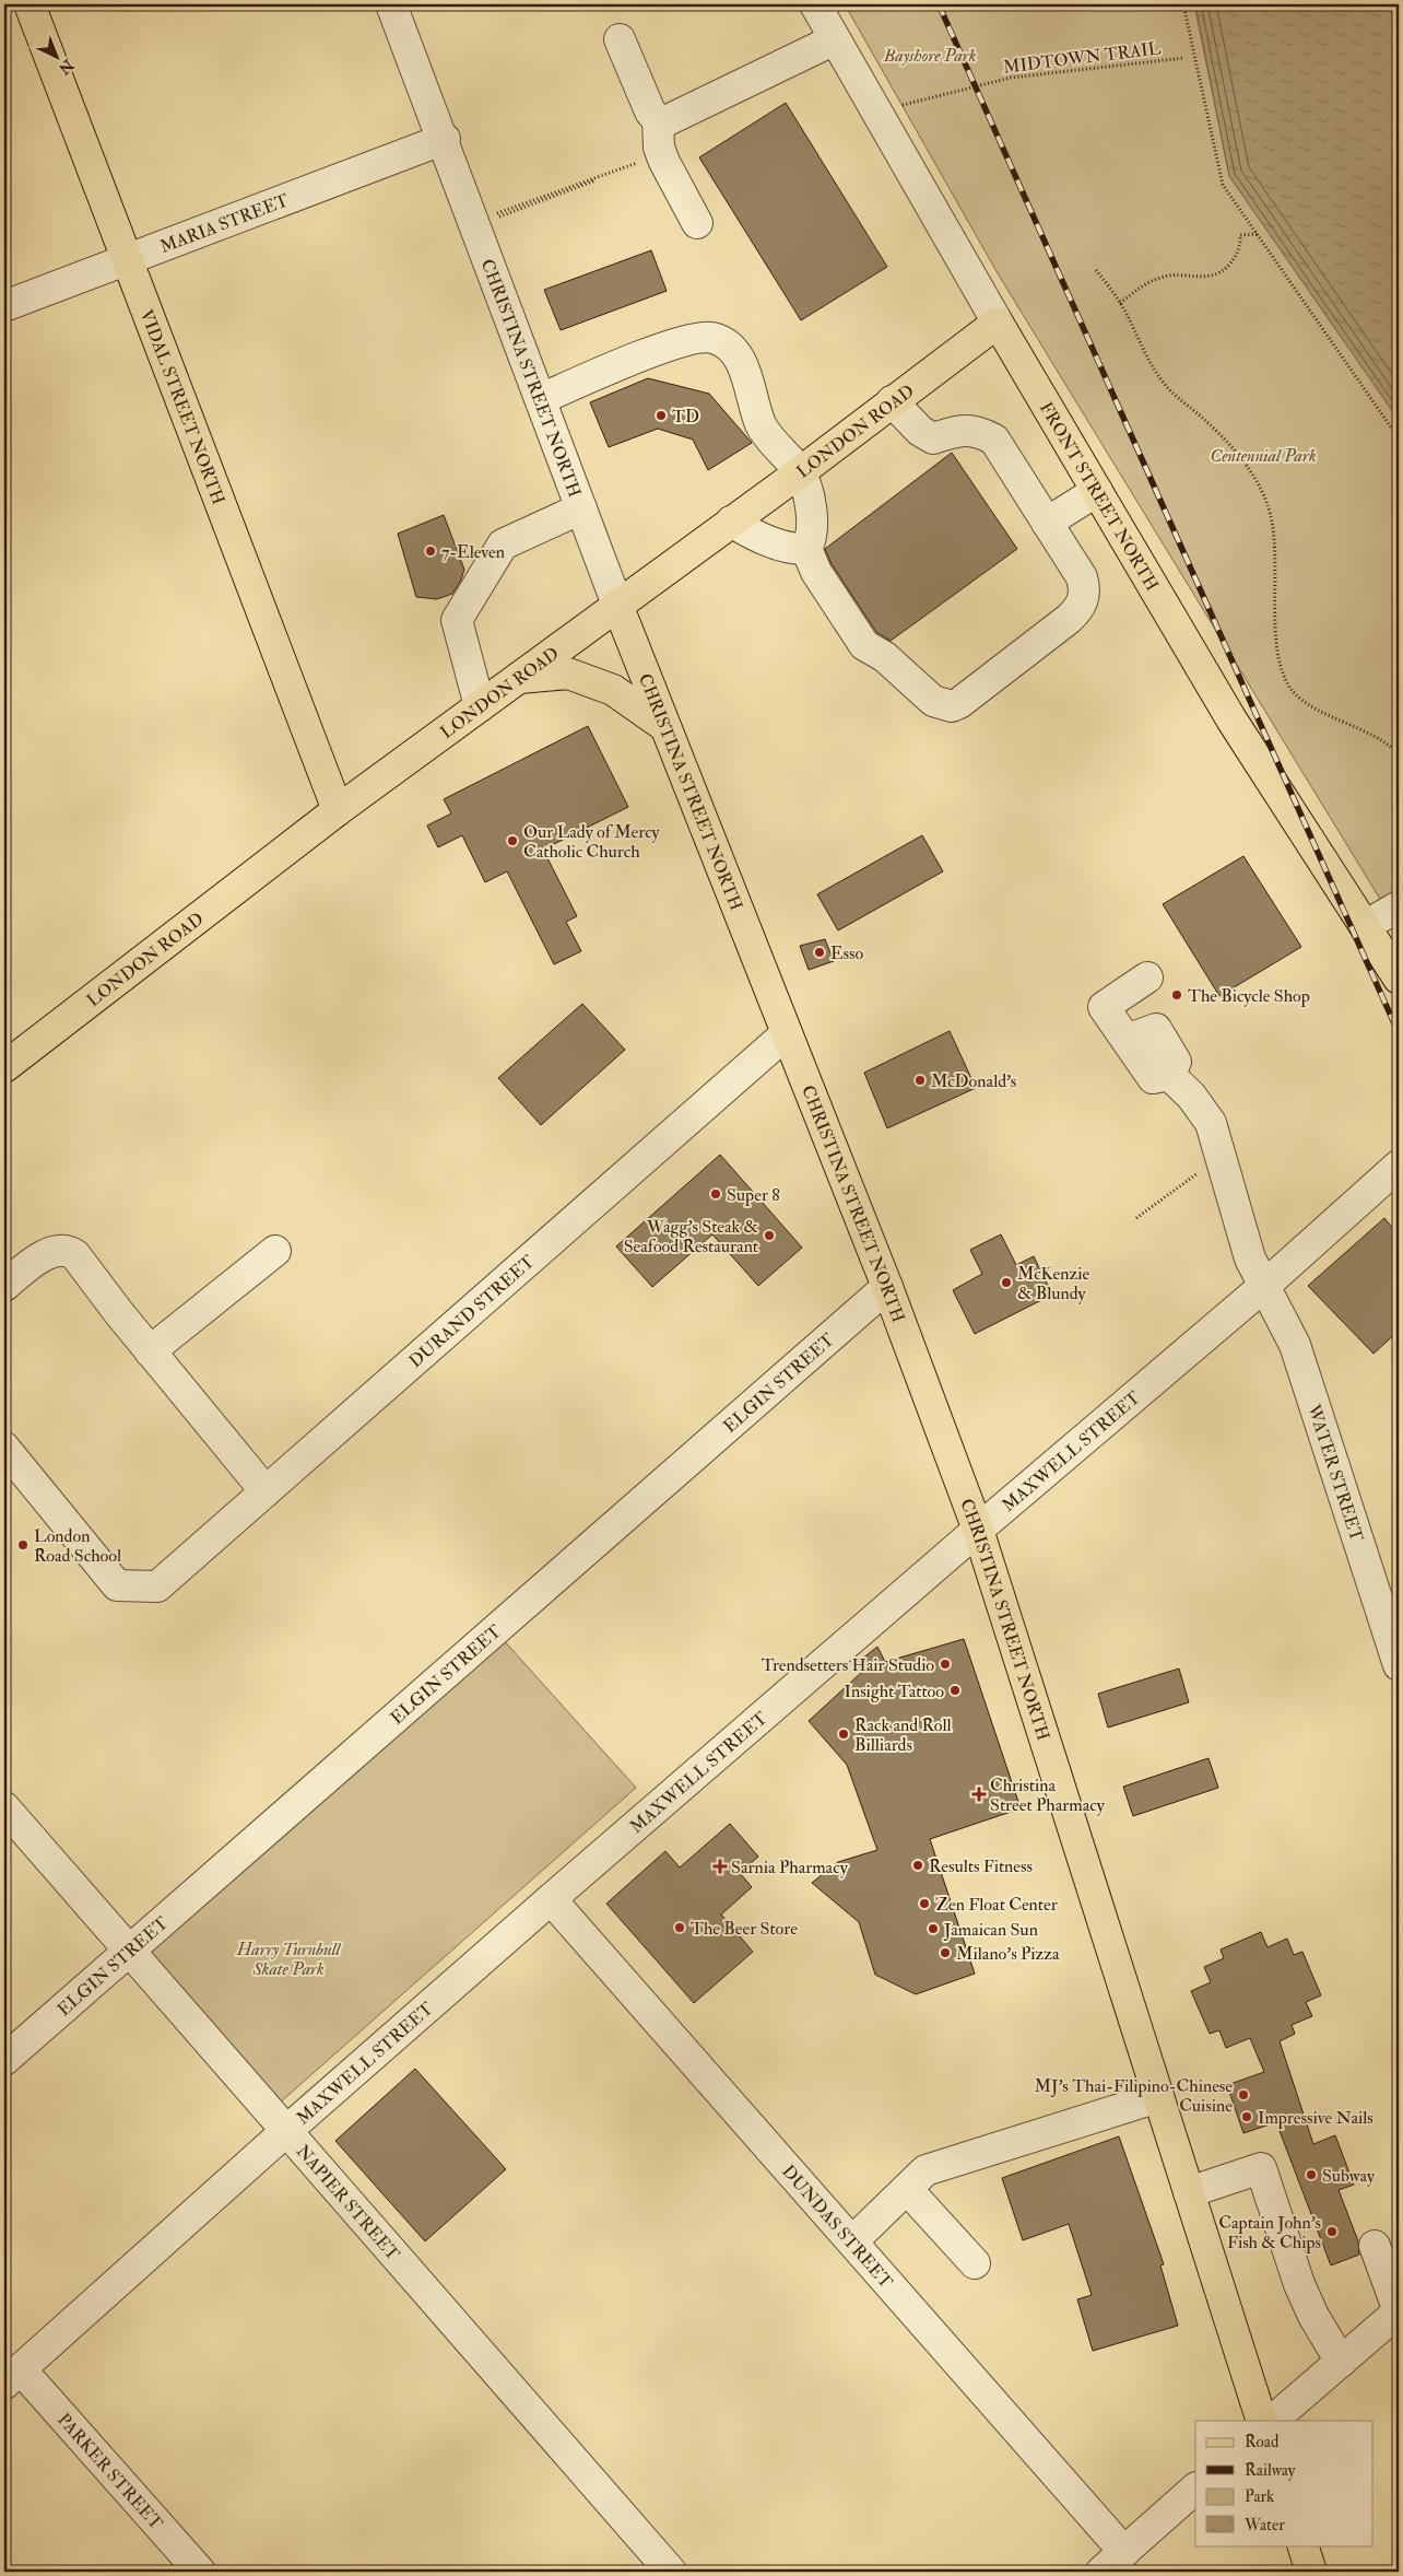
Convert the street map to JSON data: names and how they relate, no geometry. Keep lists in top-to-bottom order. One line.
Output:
{"streets":{"main road":["CHRISTINA STREET NORTH","VIDAL STREET NORTH","LONDON ROAD","FRONT STREET NORTH"],"street":["MARIA STREET","DURAND STREET","ELGIN STREET","MAXWELL STREET","WATER STREET","NAPIER STREET","DUNDAS STREET","PARKER STREET"],"path":["MIDTOWN TRAIL"]},"crossings":[["MARIA STREET","CHRISTINA STREET NORTH"],["MARIA STREET","VIDAL STREET NORTH"],["CHRISTINA STREET NORTH","LONDON ROAD"],["CHRISTINA STREET NORTH","DURAND STREET"],["CHRISTINA STREET NORTH","ELGIN STREET"],["CHRISTINA STREET NORTH","MAXWELL STREET"],["VIDAL STREET NORTH","LONDON ROAD"],["LONDON ROAD","FRONT STREET NORTH"],["ELGIN STREET","NAPIER STREET"],["MAXWELL STREET","WATER STREET"],["MAXWELL STREET","NAPIER STREET"],["MAXWELL STREET","DUNDAS STREET"],["MAXWELL STREET","PARKER STREET"]],"parks":["Bayshore Park","Centennial Park","Harry Turnbull Skate Park"],"places":{"other":["TD","7-Eleven","Our Lady of Mercy Catholic Church","Esso","The Bicycle Shop","McDonald's","Super 8","Wagg's Steak & Seafood Restaurant","McKenzie & Blundy","London Road School","Trendsetters Hair Studio","Insight Tattoo","Rack and Roll Billiards","Results Fitness","Zen Float Center","The Beer Store","Jamaican Sun","Milano's Pizza","MJ's Thai-Filipino-Chinese Cuisine","Impressive Nails","Subway","Captain John's Fish & Chips"],"health":["Christina Street Pharmacy","Sarnia Pharmacy"]},"legend":["Road","Railway","Park","Water"],"north":"bottom right"}
